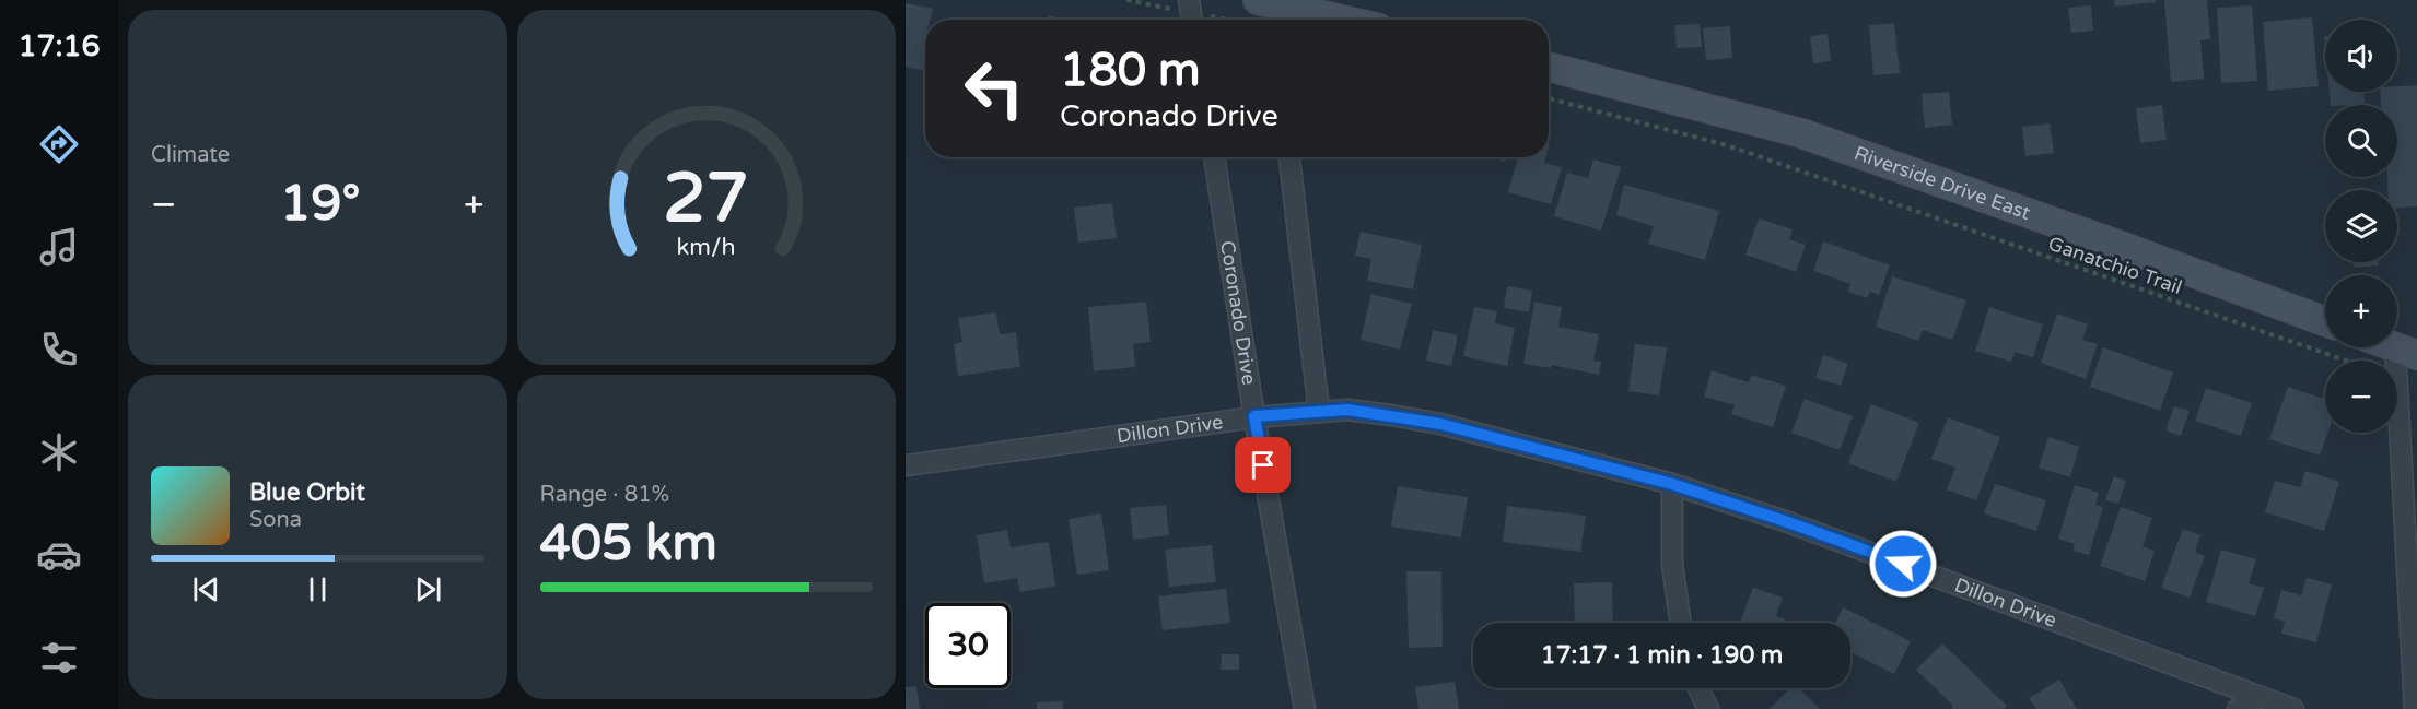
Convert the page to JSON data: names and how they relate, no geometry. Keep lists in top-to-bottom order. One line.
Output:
{"streets":{"main road":["Riverside Drive East"],"street":["Coronado Drive","Dillon Drive"],"path":["Ganatchio Trail"]},"crossings":[["Coronado Drive","Dillon Drive"]],"page":{"tabs":"17:16","tile":["Climate",["Range · 81%","405 km"]],"map_buttons":["+","−"],"turn":["180 m","Coronado Drive"],"heat":["−","19°","+"],"song":["Blue Orbit","Sona"],"limit":"30","trip":"17:17 · 1 min · 190 m","gauge":["27","km/h"]}}
